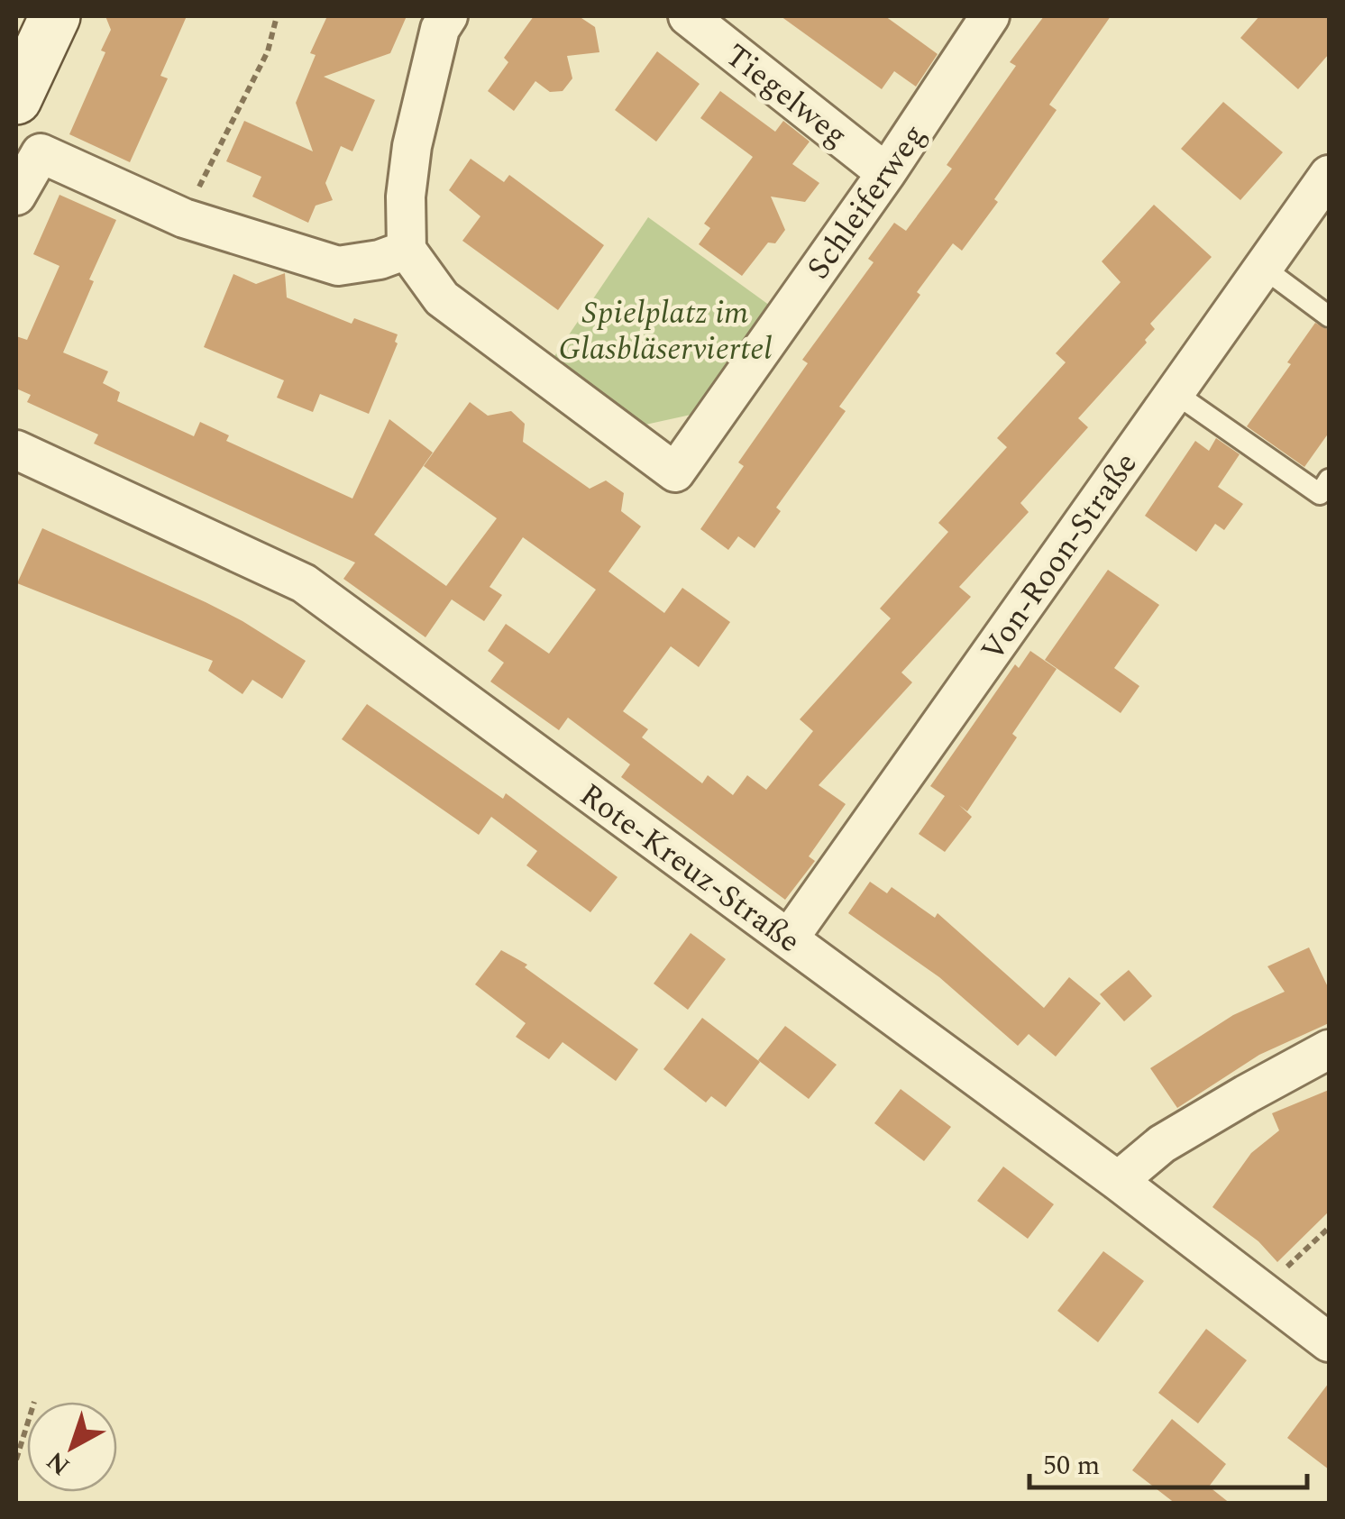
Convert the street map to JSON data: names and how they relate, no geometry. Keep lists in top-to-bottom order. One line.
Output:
{"streets":{"street":["Tiegelweg","Schleiferweg","Von-Roon-Straße","Rote-Kreuz-Straße"]},"crossings":[["Tiegelweg","Schleiferweg"],["Von-Roon-Straße","Rote-Kreuz-Straße"]],"parks":["Spielplatz im Glasbläserviertel"],"scale_bar":"50 m","north":"bottom left"}
